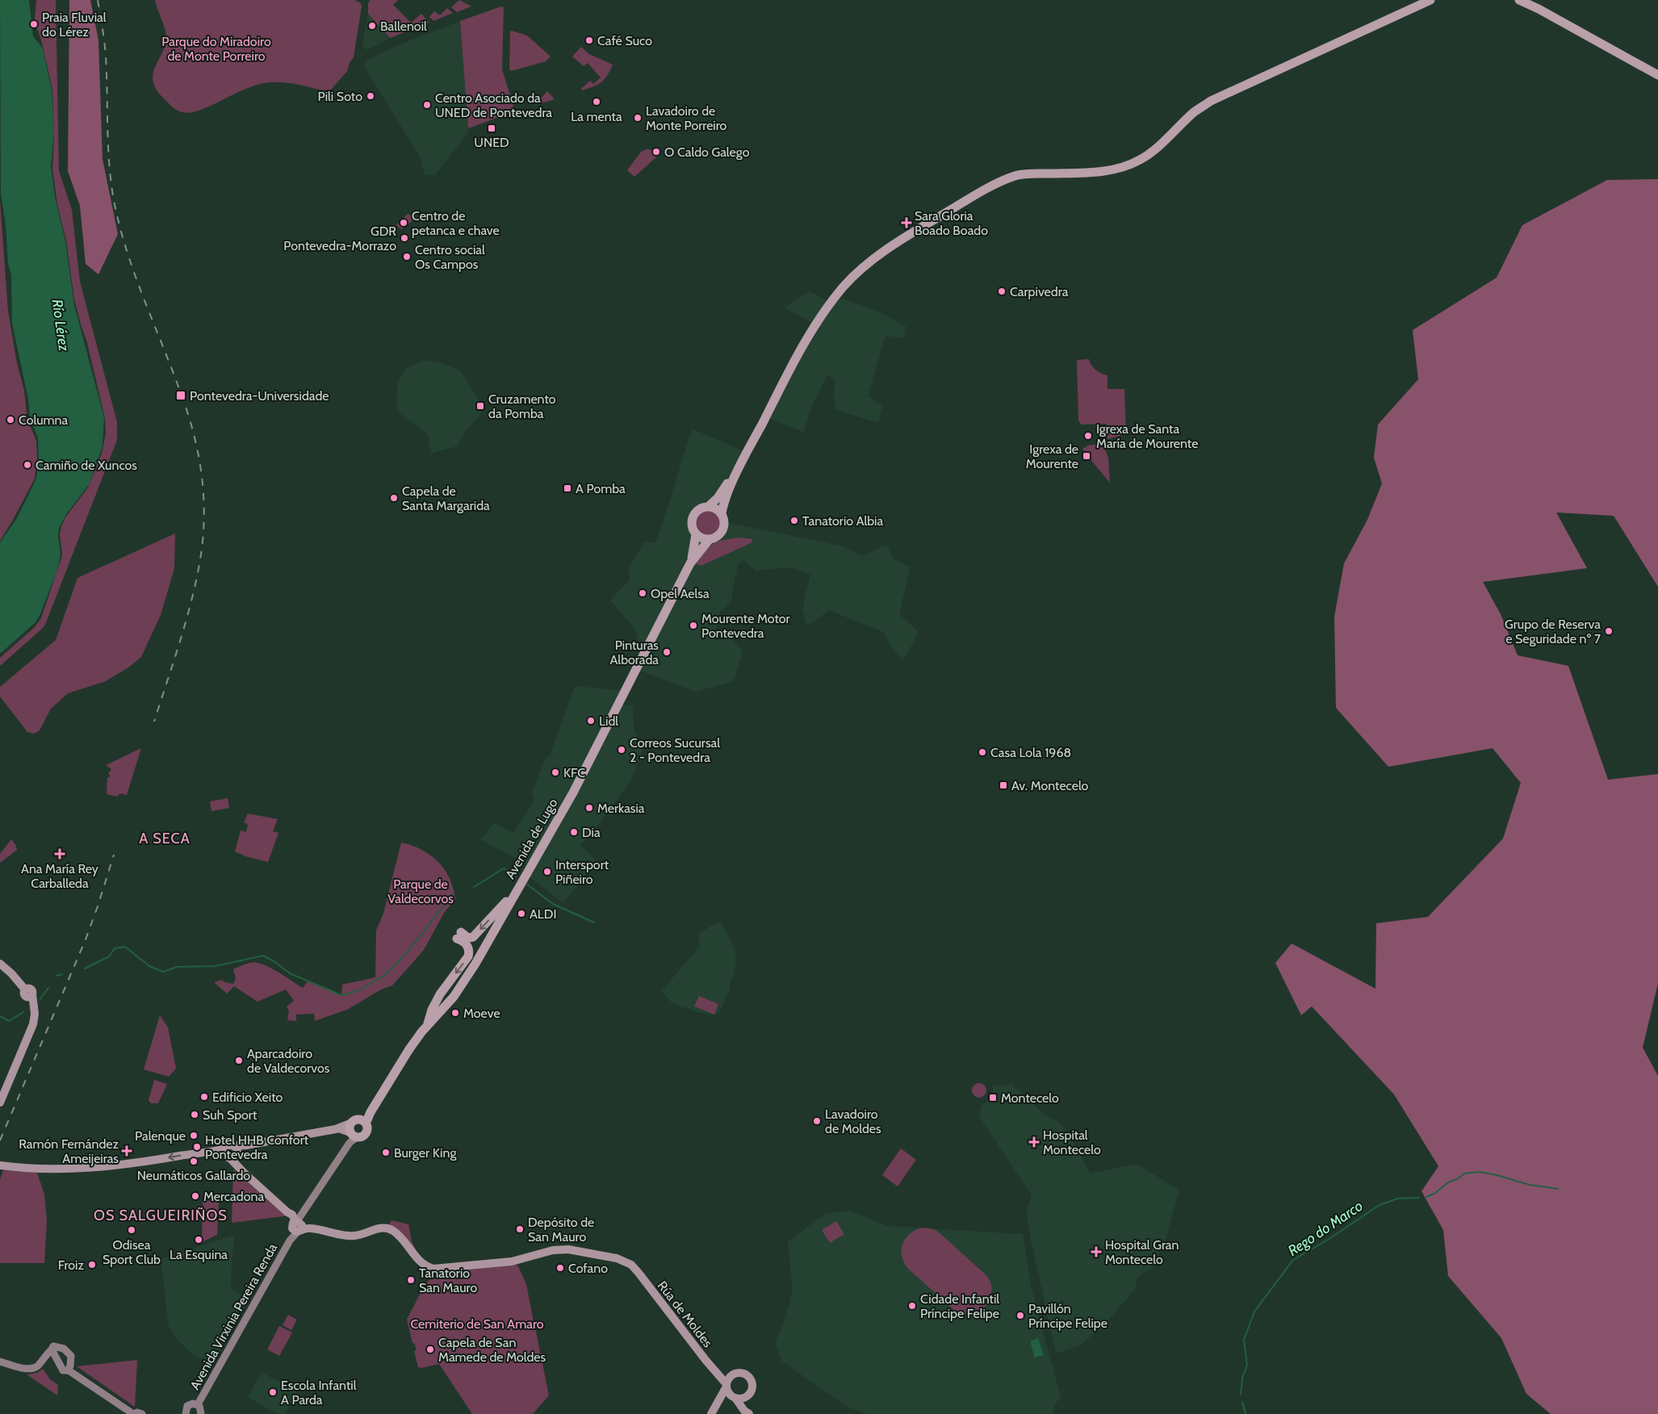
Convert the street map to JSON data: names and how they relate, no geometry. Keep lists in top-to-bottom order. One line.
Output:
{"streets":{"highway":["Avenida de Lugo"],"main road":["Rúa de Moldes","Avenida Virxinia Pereira Renda"]},"crossings":[["Rúa de Moldes","Avenida Virxinia Pereira Renda"]],"districts":["A SECA","OS SALGUEIRIÑOS"],"water":["Río Lérez","Rego do Marco"],"parks":["Parque do Miradoiro de Monte Porreiro","Parque de Valdecorvos","Cemiterio de San Amaro"],"places":{"other":["Praia Fluvial do Lérez","Ballenoil","Café Suco","Pili Soto","La menta","Centro Asociado da UNED de Pontevedra","Lavadoiro de Monte Porreiro","O Caldo Galego","Centro de petanca e chave","GDR Pontevedra-Morrazo","Centro social Os Campos","Carpivedra","Columna","Igrexa de Santa María de Mourente","Camiño de Xuncos","Capela de Santa Margarida","Tanatorio Albia","Opel Aelsa","Mourente Motor Pontevedra","Grupo de Reserva e Seguridade nº 7","Pinturas Alborada","Lidl","Correos Sucursal 2 - Pontevedra","Casa Lola 1968","KFC","Merkasia","Dia","Intersport Piñeiro","ALDI","Moeve","Aparcadoiro de Valdecorvos","Edificio Xeito","Suh Sport","Lavadoiro de Moldes","Palenque","Hotel HHB Confort Pontevedra","Burger King","Neumáticos Gallardo","Mercadona","Depósito de San Mauro","Odisea Sport Club","La Esquina","Froiz","Cofano","Tanatorio San Mauro","Cidade Infantil Príncipe Felipe","Pavillón Príncipe Felipe","Capela de San Mamede de Moldes","Escola Infantil A Parda"],"transit":["UNED","Pontevedra-Universidade","Cruzamento da Pomba","Igrexa de Mourente","A Pomba","Av. Montecelo","Montecelo"],"health":["Sara Gloria Boado Boado","Ana María Rey Carballeda","Hospital Montecelo","Ramón Fernández Ameijeiras","Hospital Gran Montecelo"]}}
